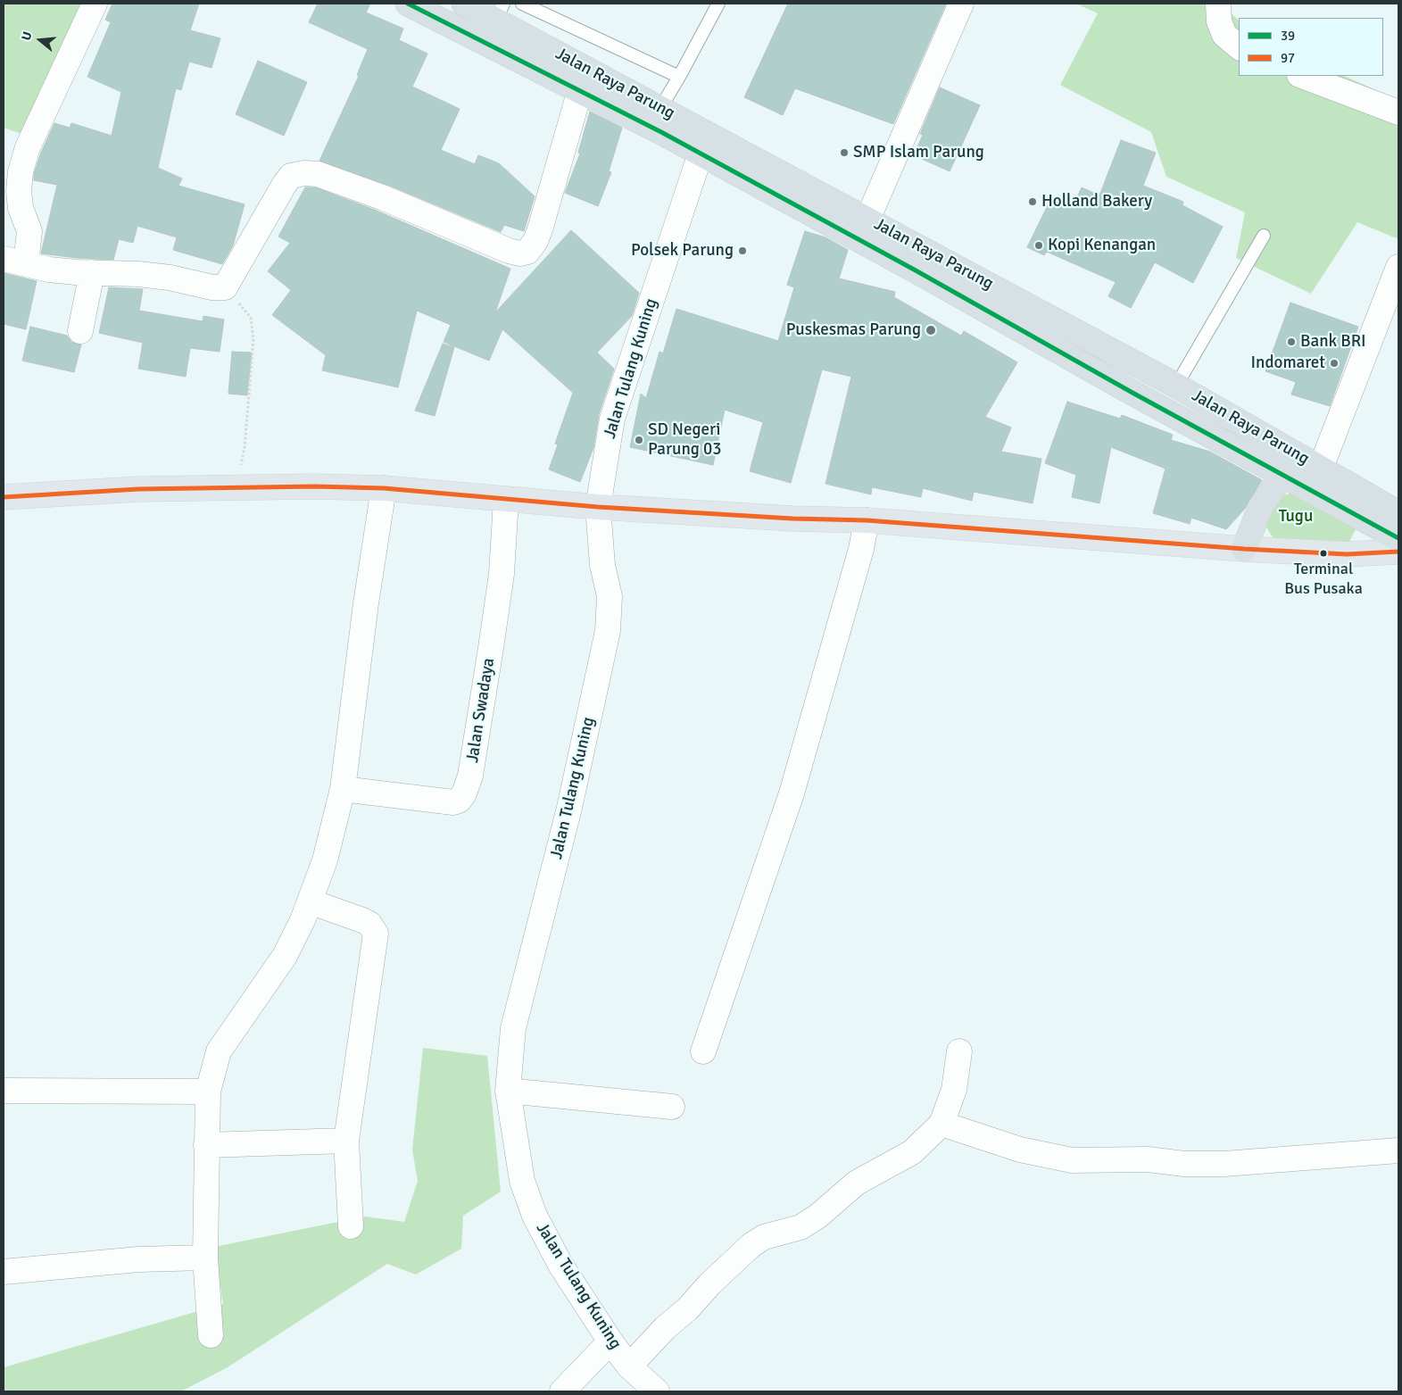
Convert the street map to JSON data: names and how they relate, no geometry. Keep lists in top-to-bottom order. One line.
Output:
{"streets":{"highway":["Jalan Raya Parung"],"street":["Jalan Tulang Kuning","Jalan Swadaya"]},"crossings":[["Jalan Raya Parung","Jalan Tulang Kuning"]],"parks":["Tugu"],"places":["SMP Islam Parung","Holland Bakery","Kopi Kenangan","Polsek Parung","Puskesmas Parung","Bank BRI","Indomaret","SD Negeri Parung 03","Terminal Bus Pusaka"],"lines":["transit line 39","transit line 97"],"legend":["39","97"],"north":"left"}
